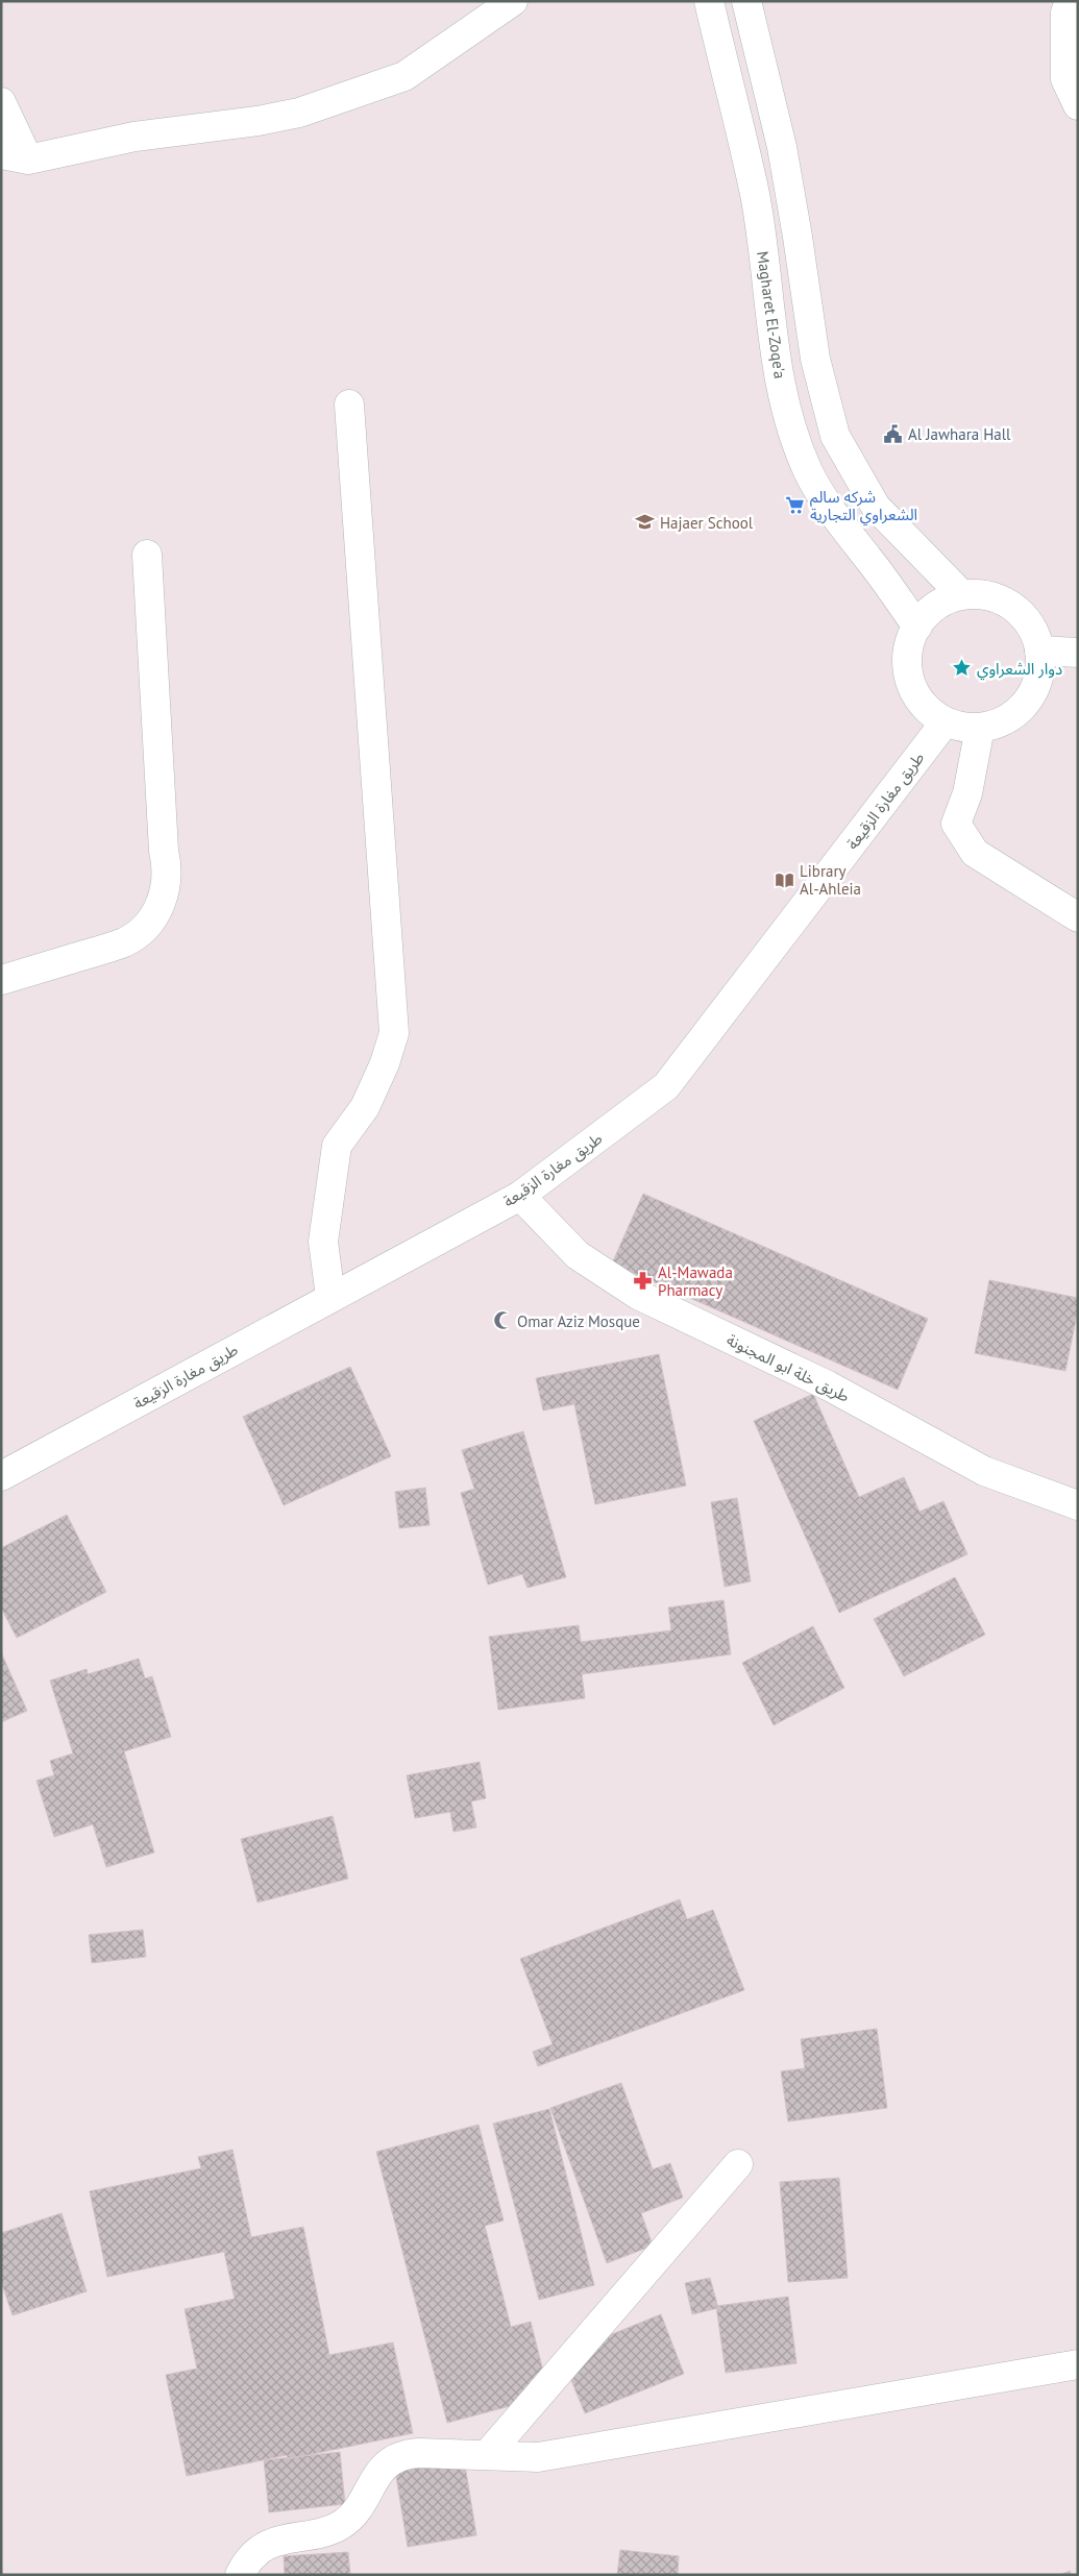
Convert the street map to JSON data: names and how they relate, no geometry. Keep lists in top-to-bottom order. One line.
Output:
{"streets":{"street":["Magharet El-Zoqe'a","طريق مغارة الزقيعة","طريق خلة ابو المجنونة"]},"crossings":[["Magharet El-Zoqe'a","طريق مغارة الزقيعة"],["طريق مغارة الزقيعة","طريق خلة ابو المجنونة"]],"places":{"public building":["Al Jawhara Hall"],"supermarket":["شركه سالم الشعراوي التجارية"],"school or university":["Hajaer School"],"place":["دوار الشعراوي"],"library":["Library Al-Ahleia"],"pharmacy":["Al-Mawada Pharmacy"],"mosque":["Omar Aziz Mosque"]}}
